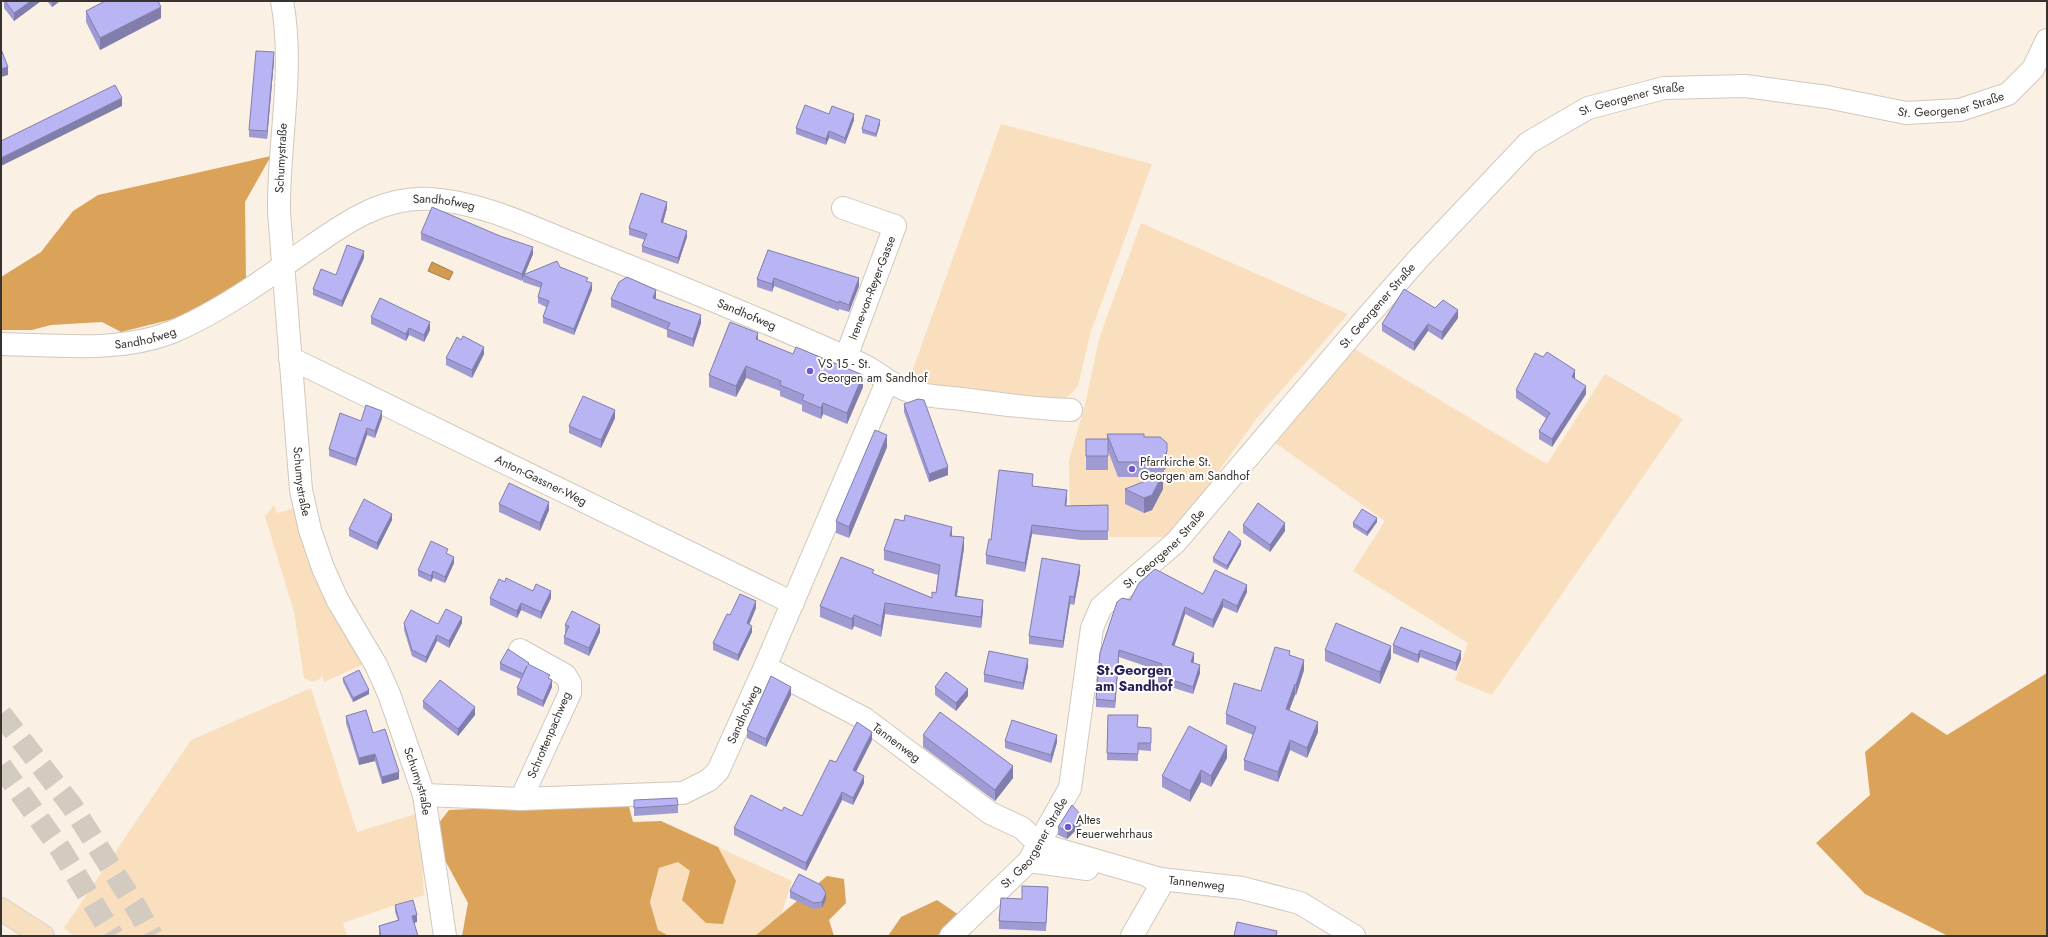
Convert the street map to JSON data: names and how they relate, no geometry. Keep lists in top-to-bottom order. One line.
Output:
{"streets":{"street":["St. Georgener Straße","Schumystraße","Sandhofweg","Irene-von-Reyer-Gasse","Anton-Gassner-Weg","Schrottenpachweg","Tannenweg"]},"crossings":[["St. Georgener Straße","Tannenweg"],["Schumystraße","Sandhofweg"],["Schumystraße","Anton-Gassner-Weg"],["Sandhofweg","Irene-von-Reyer-Gasse"],["Sandhofweg","Anton-Gassner-Weg"],["Sandhofweg","Schrottenpachweg"],["Sandhofweg","Tannenweg"]],"districts":["St.Georgen am Sandhof"],"places":["VS 15 - St. Georgen am Sandhof","Pfarrkirche St. Georgen am Sandhof","Altes Feuerwehrhaus"]}
